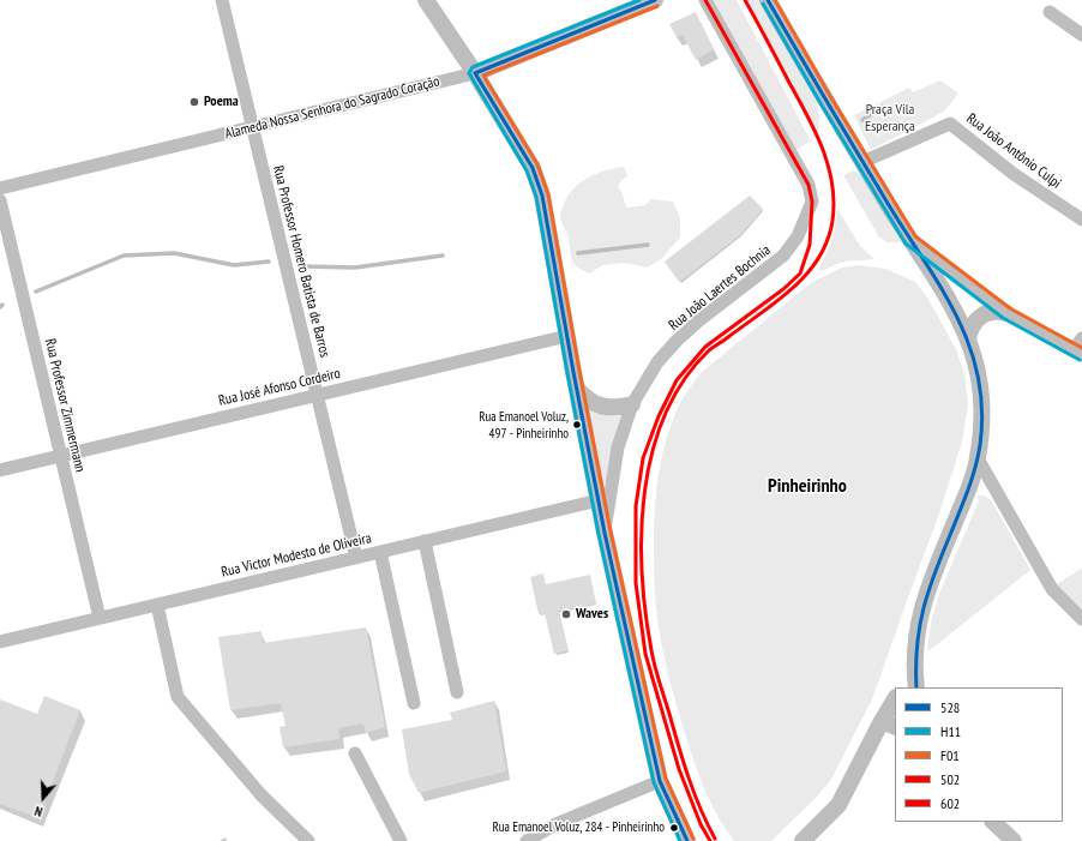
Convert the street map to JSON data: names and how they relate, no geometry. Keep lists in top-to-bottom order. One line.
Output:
{"streets":{"main road":["Alameda Nossa Senhora do Sagrado Coração"],"street":["Rua João Antônio Culpi","Rua Professor Homero Batista de Barros","Rua João Laertes Bochnia","Rua José Afonso Cordeiro","Rua Professor Zimmermann","Rua Victor Modesto de Oliveira"]},"crossings":[["Alameda Nossa Senhora do Sagrado Coração","Rua Professor Homero Batista de Barros"],["Rua Professor Homero Batista de Barros","Rua José Afonso Cordeiro"],["Rua Professor Homero Batista de Barros","Rua Victor Modesto de Oliveira"],["Rua José Afonso Cordeiro","Rua Professor Zimmermann"],["Rua Professor Zimmermann","Rua Victor Modesto de Oliveira"]],"districts":["Pinheirinho"],"parks":["Praça Vila Esperança"],"places":["Poema","Rua Emanoel Voluz, 497 - Pinheirinho","Waves","Rua Emanoel Voluz, 284 - Pinheirinho"],"lines":["transit line 528","transit line H11","transit line F01","transit line 502","transit line 602"],"legend":["528","H11","F01","502","602"],"north":"bottom"}
